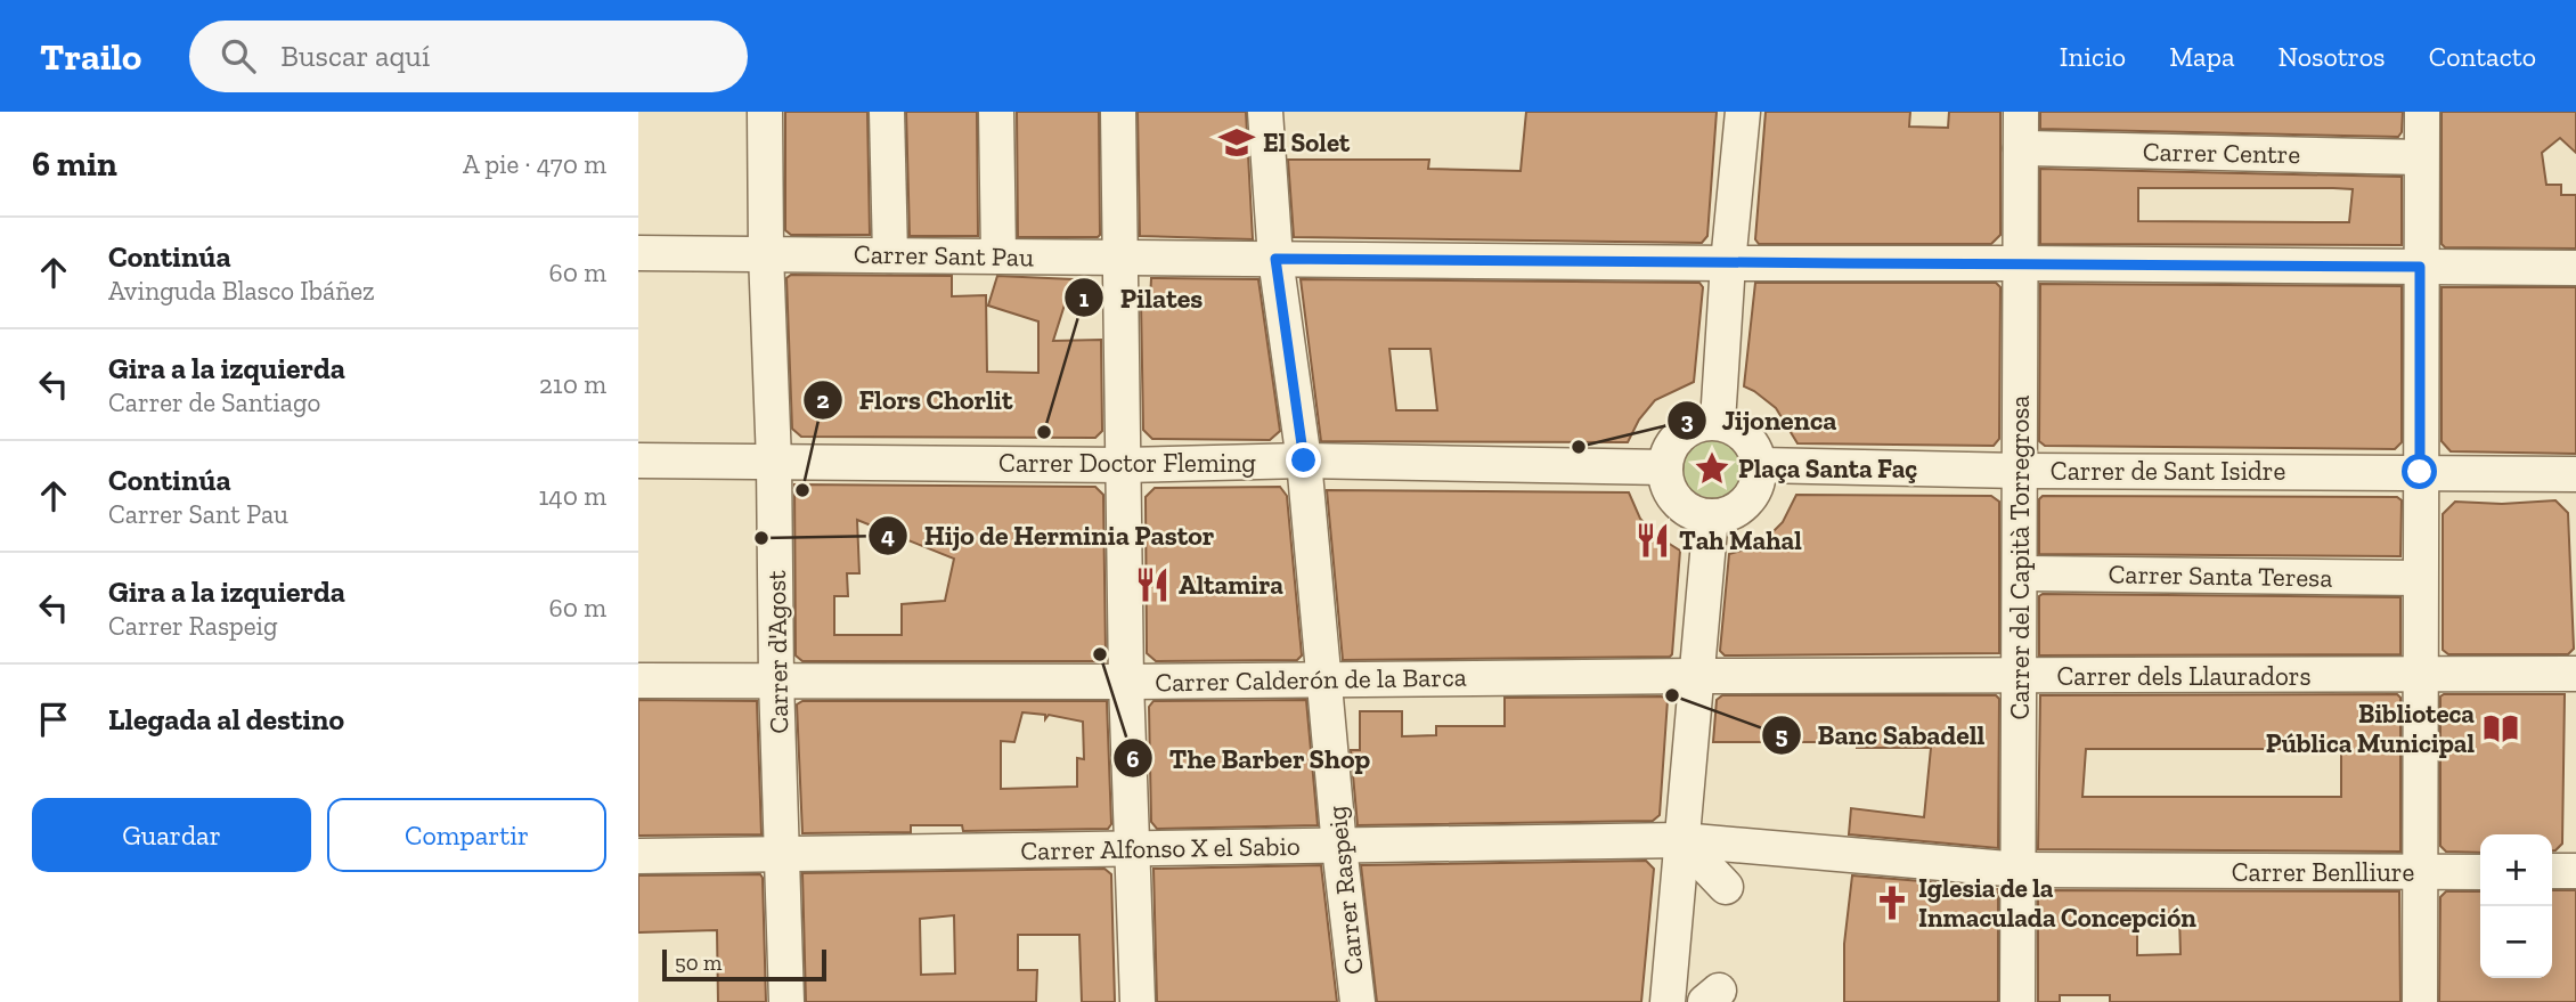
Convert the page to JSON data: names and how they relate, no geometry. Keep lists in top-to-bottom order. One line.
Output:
{"streets":{"street":["Carrer Centre","Carrer Sant Pau","Carrer Doctor Fleming","Carrer de Sant Isidre","Carrer del Capità Torregrosa","Carrer Santa Teresa","Carrer d'Agost","Carrer dels Llauradors","Carrer Calderón de la Barca","Carrer Alfonso X el Sabio","Carrer Benlliure","Carrer Raspeig"]},"crossings":[["Carrer Centre","Carrer del Capità Torregrosa"],["Carrer Sant Pau","Carrer del Capità Torregrosa"],["Carrer Sant Pau","Carrer d'Agost"],["Carrer Sant Pau","Carrer Raspeig"],["Carrer Doctor Fleming","Carrer de Sant Isidre"],["Carrer Doctor Fleming","Carrer d'Agost"],["Carrer Doctor Fleming","Carrer Raspeig"],["Carrer de Sant Isidre","Carrer del Capità Torregrosa"],["Carrer del Capità Torregrosa","Carrer Santa Teresa"],["Carrer del Capità Torregrosa","Carrer dels Llauradors"],["Carrer del Capità Torregrosa","Carrer Benlliure"],["Carrer d'Agost","Carrer Calderón de la Barca"],["Carrer d'Agost","Carrer Alfonso X el Sabio"],["Carrer dels Llauradors","Carrer Calderón de la Barca"],["Carrer Calderón de la Barca","Carrer Raspeig"],["Carrer Alfonso X el Sabio","Carrer Benlliure"],["Carrer Alfonso X el Sabio","Carrer Raspeig"]],"places":{"school or university":["El Solet"],"other":["Pilates","Jijonenca","Flors Chorlit","Hijo de Herminia Pastor","The Barber Shop","Banc Sabadell"],"place":["Plaça Santa Faç"],"restaurant":["Tah Mahal","Altamira"],"library":["Biblioteca Pública Municipal"],"church":["Iglesia de la Inmaculada Concepción"]},"scale_bar":"50 m","page":{"header":"Trailo","search":"Buscar aquí","nav":["Inicio","Mapa","Nosotros","Contacto"],"heading":["6 min","A pie · 470 m"],"list":[["Continúa","Avinguda Blasco Ibáñez","60 m"],["Gira a la izquierda","Carrer de Santiago","210 m"],["Continúa","Carrer Sant Pau","140 m"],["Gira a la izquierda","Carrer Raspeig","60 m"],"Llegada al destino"],"buttons":["Guardar","Compartir"],"map_buttons":["+","−"],"scale":"50 m"}}
